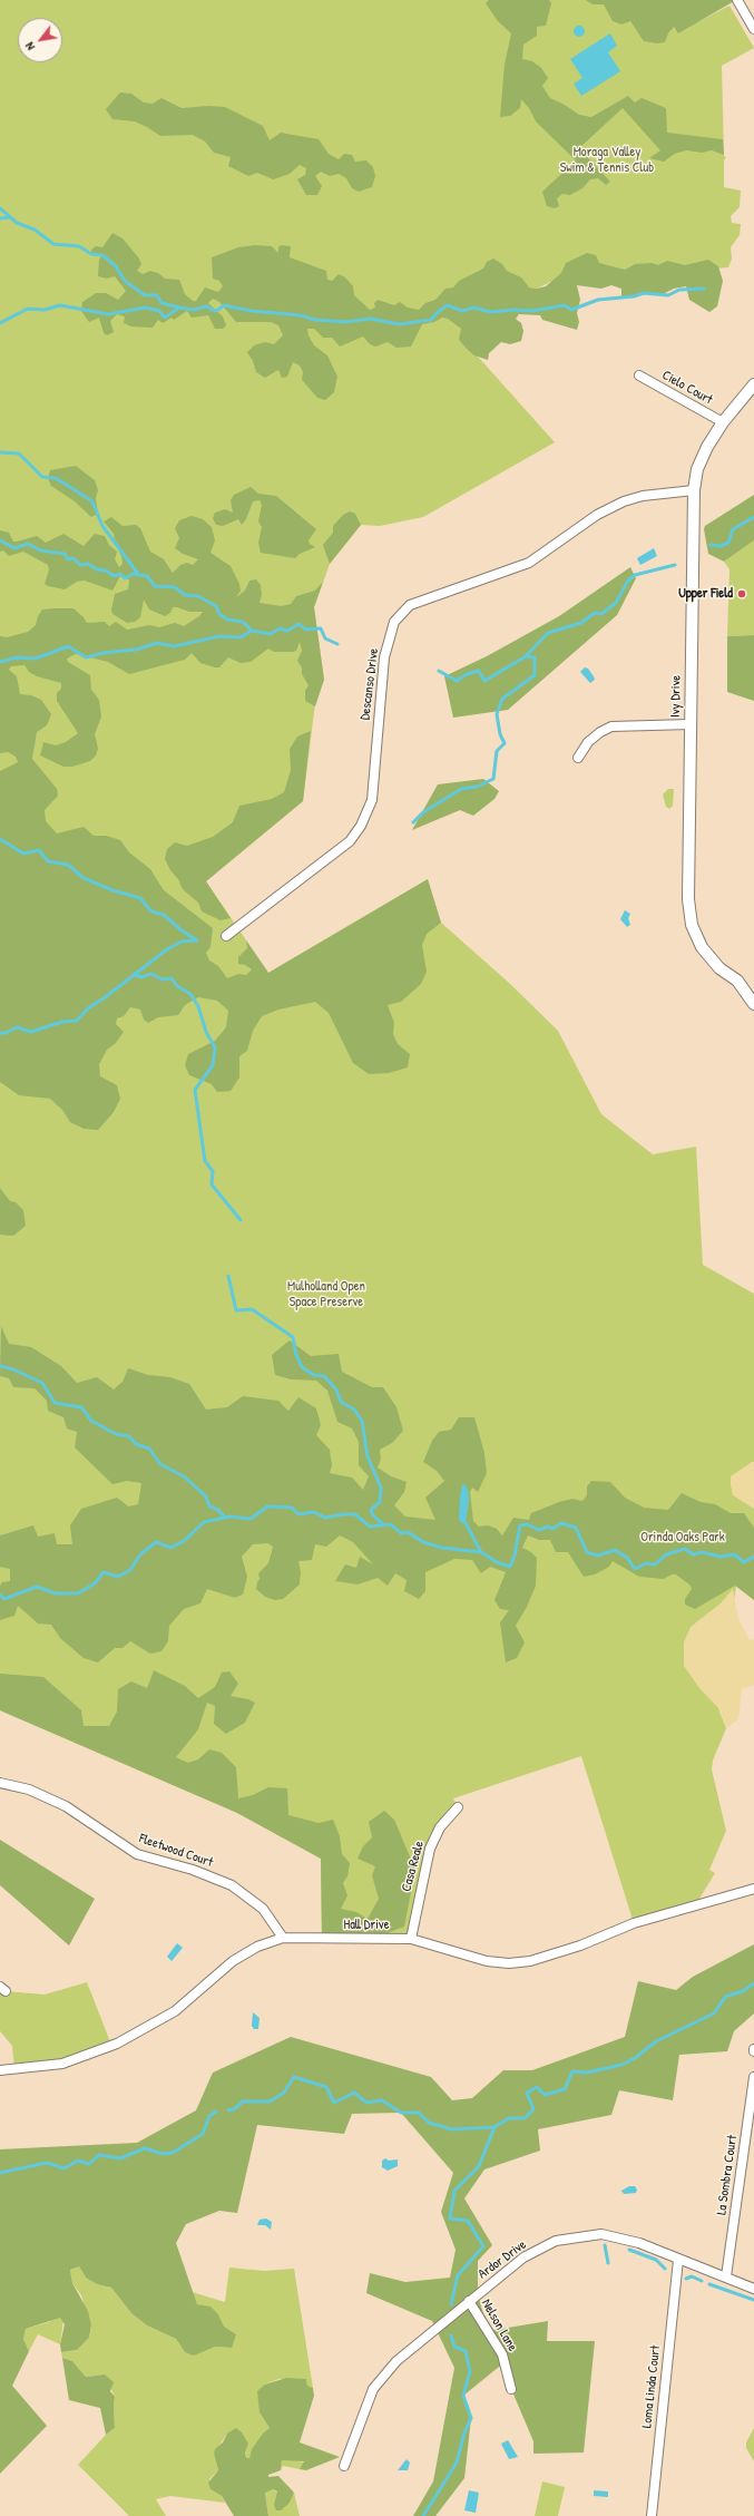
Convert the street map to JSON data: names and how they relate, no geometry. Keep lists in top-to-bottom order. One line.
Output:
{"streets":{"street":["Cielo Court","Descanso Drive","Ivy Drive","Fleetwood Court","Casa Reale","Hall Drive","La Sombra Court","Ardor Drive","Nelson Lane","Loma Linda Court"]},"crossings":[["Cielo Court","Ivy Drive"],["Descanso Drive","Ivy Drive"],["Fleetwood Court","Hall Drive"],["Casa Reale","Hall Drive"],["La Sombra Court","Ardor Drive"],["Ardor Drive","Nelson Lane"],["Ardor Drive","Loma Linda Court"]],"parks":["Moraga Valley Swim & Tennis Club","Mulholland Open Space Preserve","Orinda Oaks Park"],"places":["Upper Field"],"north":"bottom left"}
